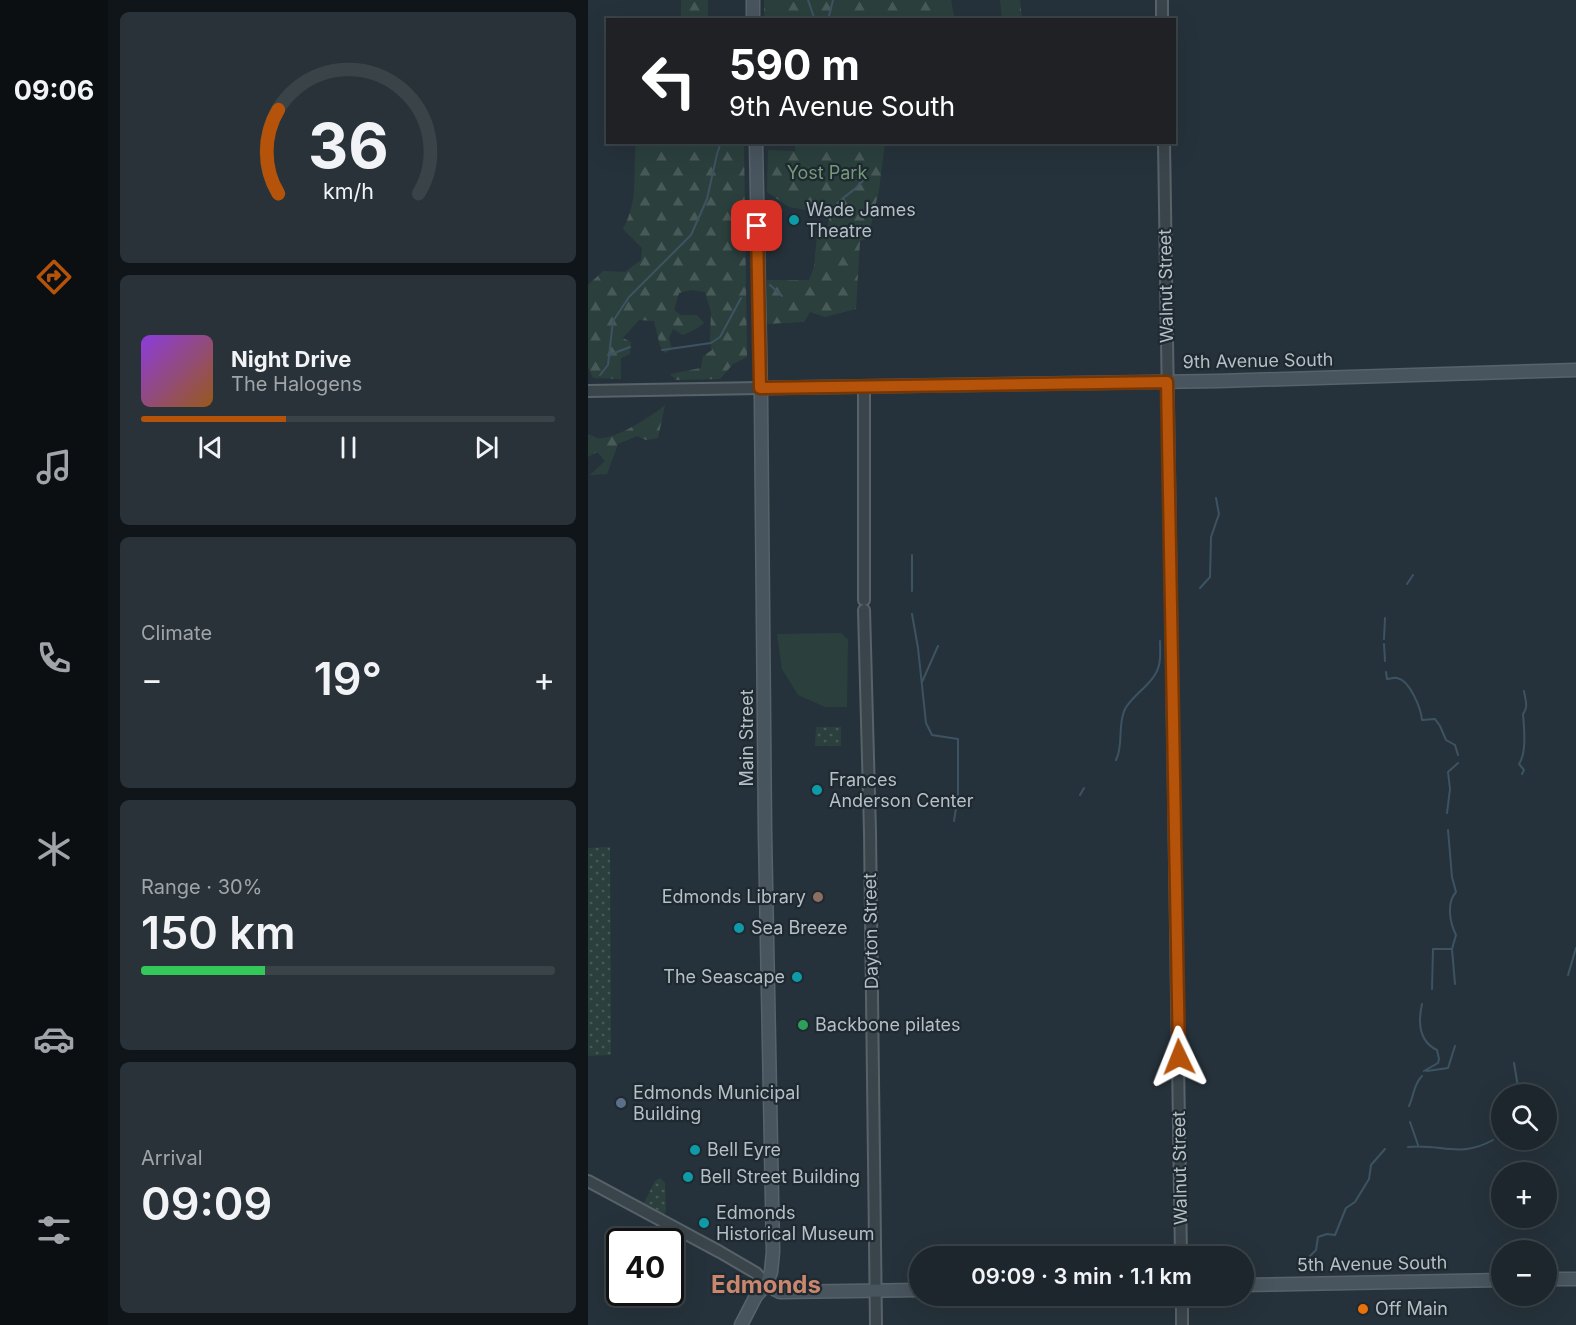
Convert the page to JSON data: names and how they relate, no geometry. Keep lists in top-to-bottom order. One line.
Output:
{"streets":{"main road":["9th Avenue South","Main Street","5th Avenue South"],"street":["Walnut Street","Dayton Street"]},"crossings":[["Walnut Street","9th Avenue South"],["9th Avenue South","Main Street"],["9th Avenue South","Dayton Street"]],"districts":["Edmonds"],"parks":["Yost Park"],"places":["Wade James Theatre","Frances Anderson Center","Edmonds Library","Sea Breeze","The Seascape","Backbone pilates","Edmonds Municipal Building","Bell Eyre","Bell Street Building","Edmonds Historical Museum","Off Main"],"page":{"tabs":"09:06","turn":["590 m","9th Avenue South"],"song":["Night Drive","The Halogens"],"tile":["Climate",["Range · 30%","150 km"],["Arrival","09:09"]],"heat":["−","19°","+"],"map_buttons":["+","−"],"limit":"40","trip":"09:09 · 3 min · 1.1 km","gauge":["36","km/h"]}}
